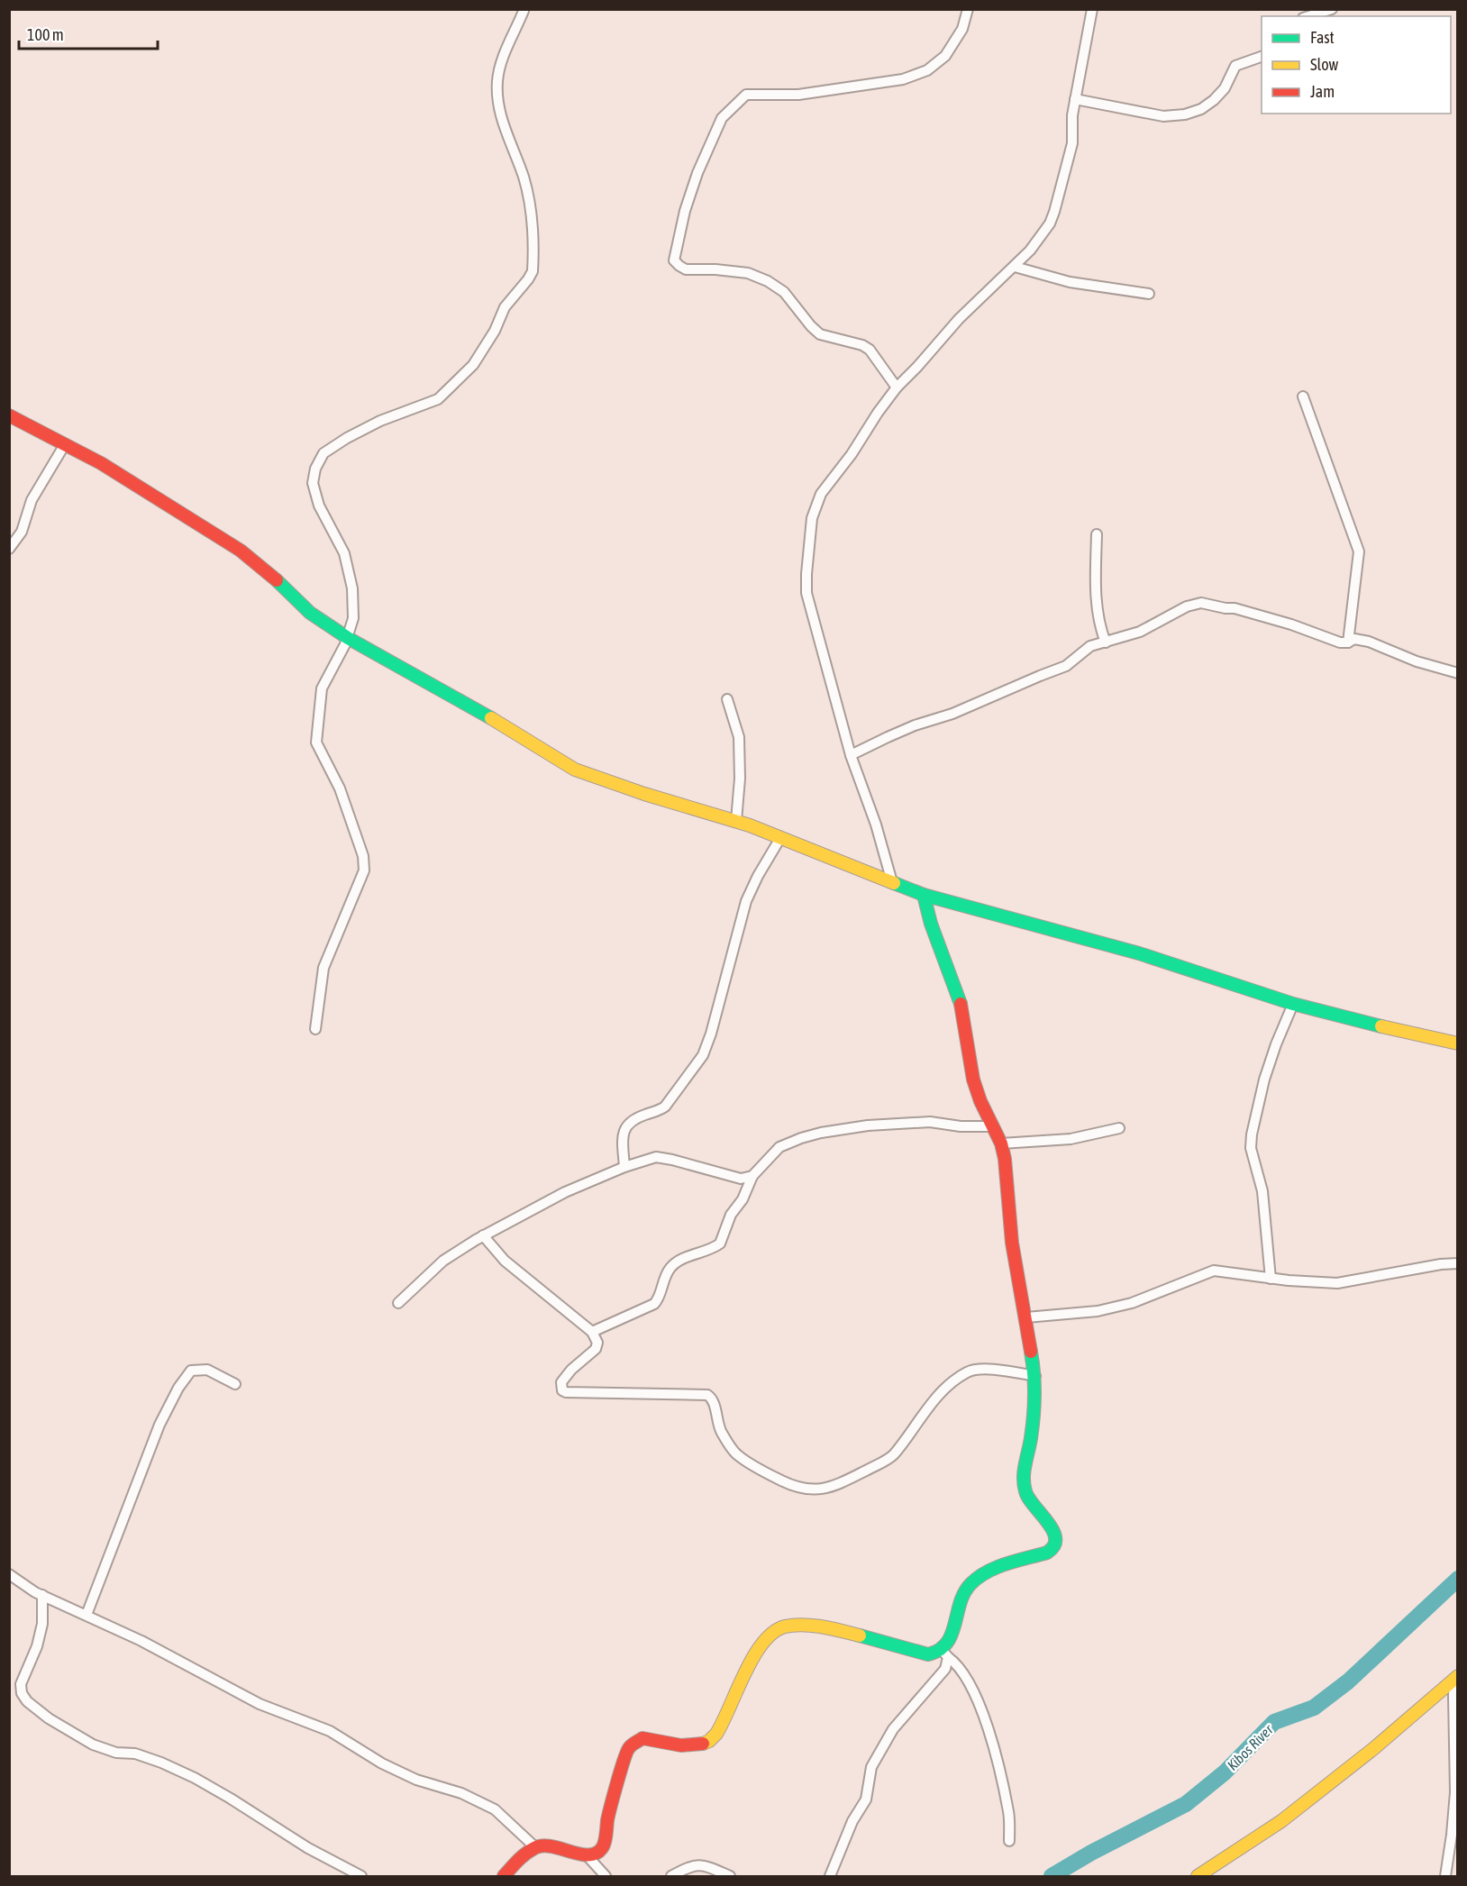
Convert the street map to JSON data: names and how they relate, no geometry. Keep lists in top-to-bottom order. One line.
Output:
{"water":["Kibos River"],"legend":["Fast","Slow","Jam"],"scale_bar":"100 m"}
